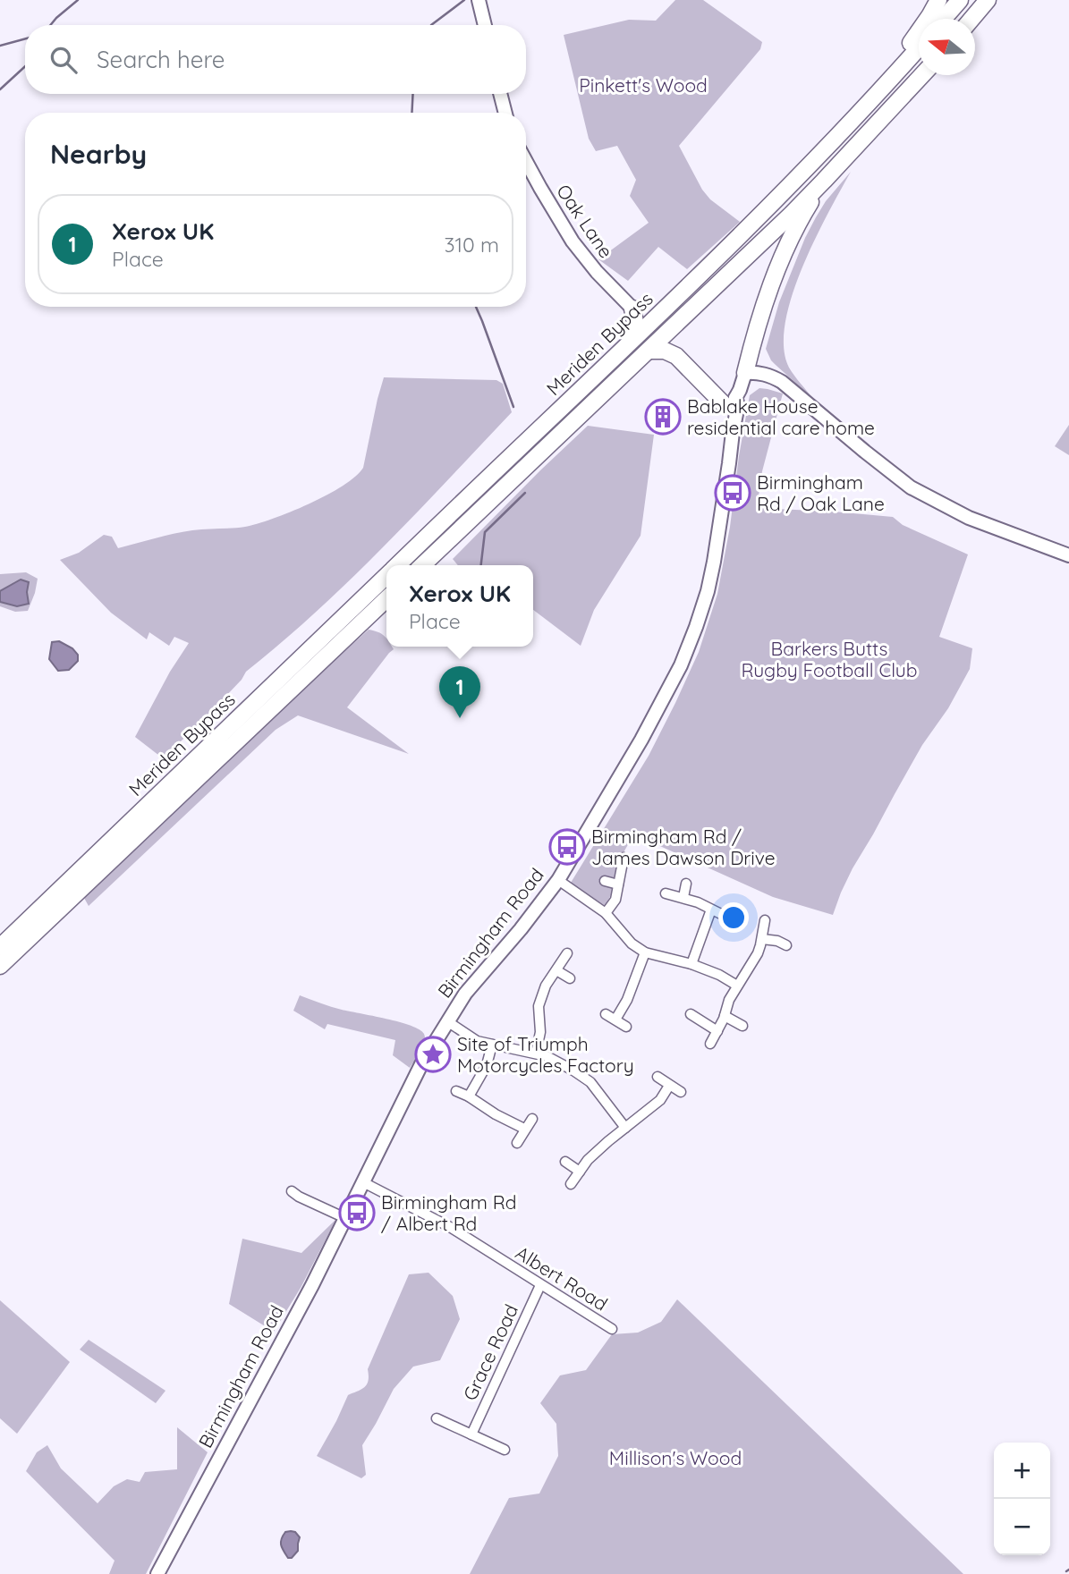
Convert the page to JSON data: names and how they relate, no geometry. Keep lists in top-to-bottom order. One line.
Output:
{"streets":{"highway":["Meriden Bypass"],"main road":["Oak Lane","Birmingham Road"],"street":["Albert Road","Grace Road"]},"crossings":[["Birmingham Road","Albert Road"],["Albert Road","Grace Road"]],"parks":["Pinkett's Wood","Barkers Butts Rugby Football Club","Millison's Wood"],"places":{"building":["Bablake House residential care home"],"bus stop":["Birmingham Rd / Oak Lane","Birmingham Rd / James Dawson Drive","Birmingham Rd / Albert Rd"],"place":["Site of Triumph Motorcycles Factory"]},"north":"left","page":{"search":"Search here","heading":"Nearby","list":[{"mark":"1","name":"Xerox UK","note":"Place","value":"310 m"}],"popup":["Xerox UK","Place"],"pins":"1","map_buttons":["+","−"]}}
